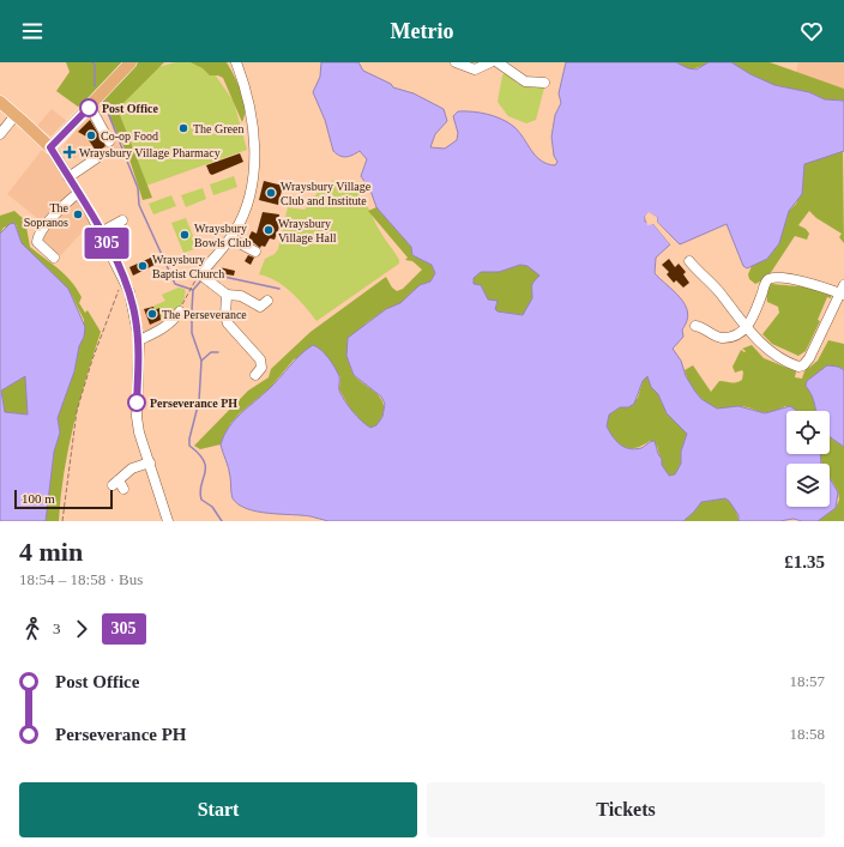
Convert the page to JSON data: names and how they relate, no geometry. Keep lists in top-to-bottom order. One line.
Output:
{"places":{"other":["Post Office","The Green","Co-op Food","Wraysbury Village Club and Institute","The Sopranos","Wraysbury Village Hall","Wraysbury Bowls Club","Wraysbury Baptist Church","The Perseverance","Perseverance PH"],"health":["Wraysbury Village Pharmacy"]},"lines":["bus line 305"],"scale_bar":"100 m","page":{"header":"Metrio","on_map":"305","scale":"100 m","heading":["4 min","18:54 – 18:58 · Bus","£1.35"],"legs":["3","305"],"list":[{"name":"Post Office","value":"18:57"},{"name":"Perseverance PH","value":"18:58"}],"buttons":["Start","Tickets"]}}
